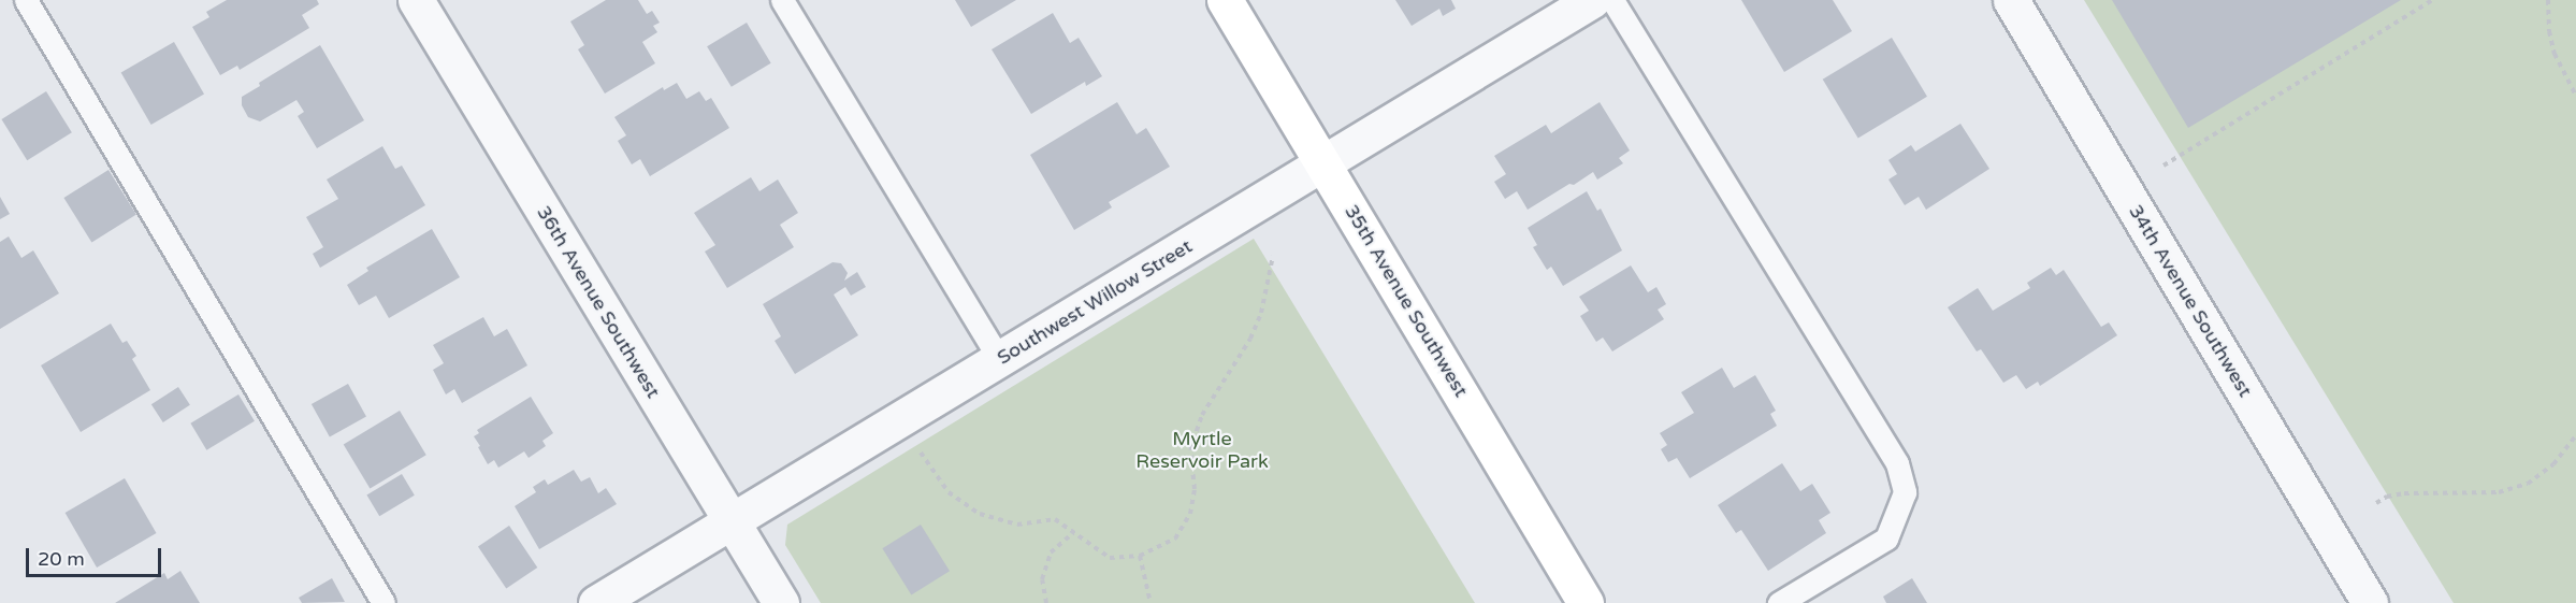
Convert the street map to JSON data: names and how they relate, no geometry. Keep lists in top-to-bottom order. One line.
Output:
{"streets":{"main road":["35th Avenue Southwest"],"street":["34th Avenue Southwest","36th Avenue Southwest","Southwest Willow Street"]},"crossings":[["35th Avenue Southwest","Southwest Willow Street"],["36th Avenue Southwest","Southwest Willow Street"]],"parks":["Myrtle Reservoir Park"],"scale_bar":"20 m"}
